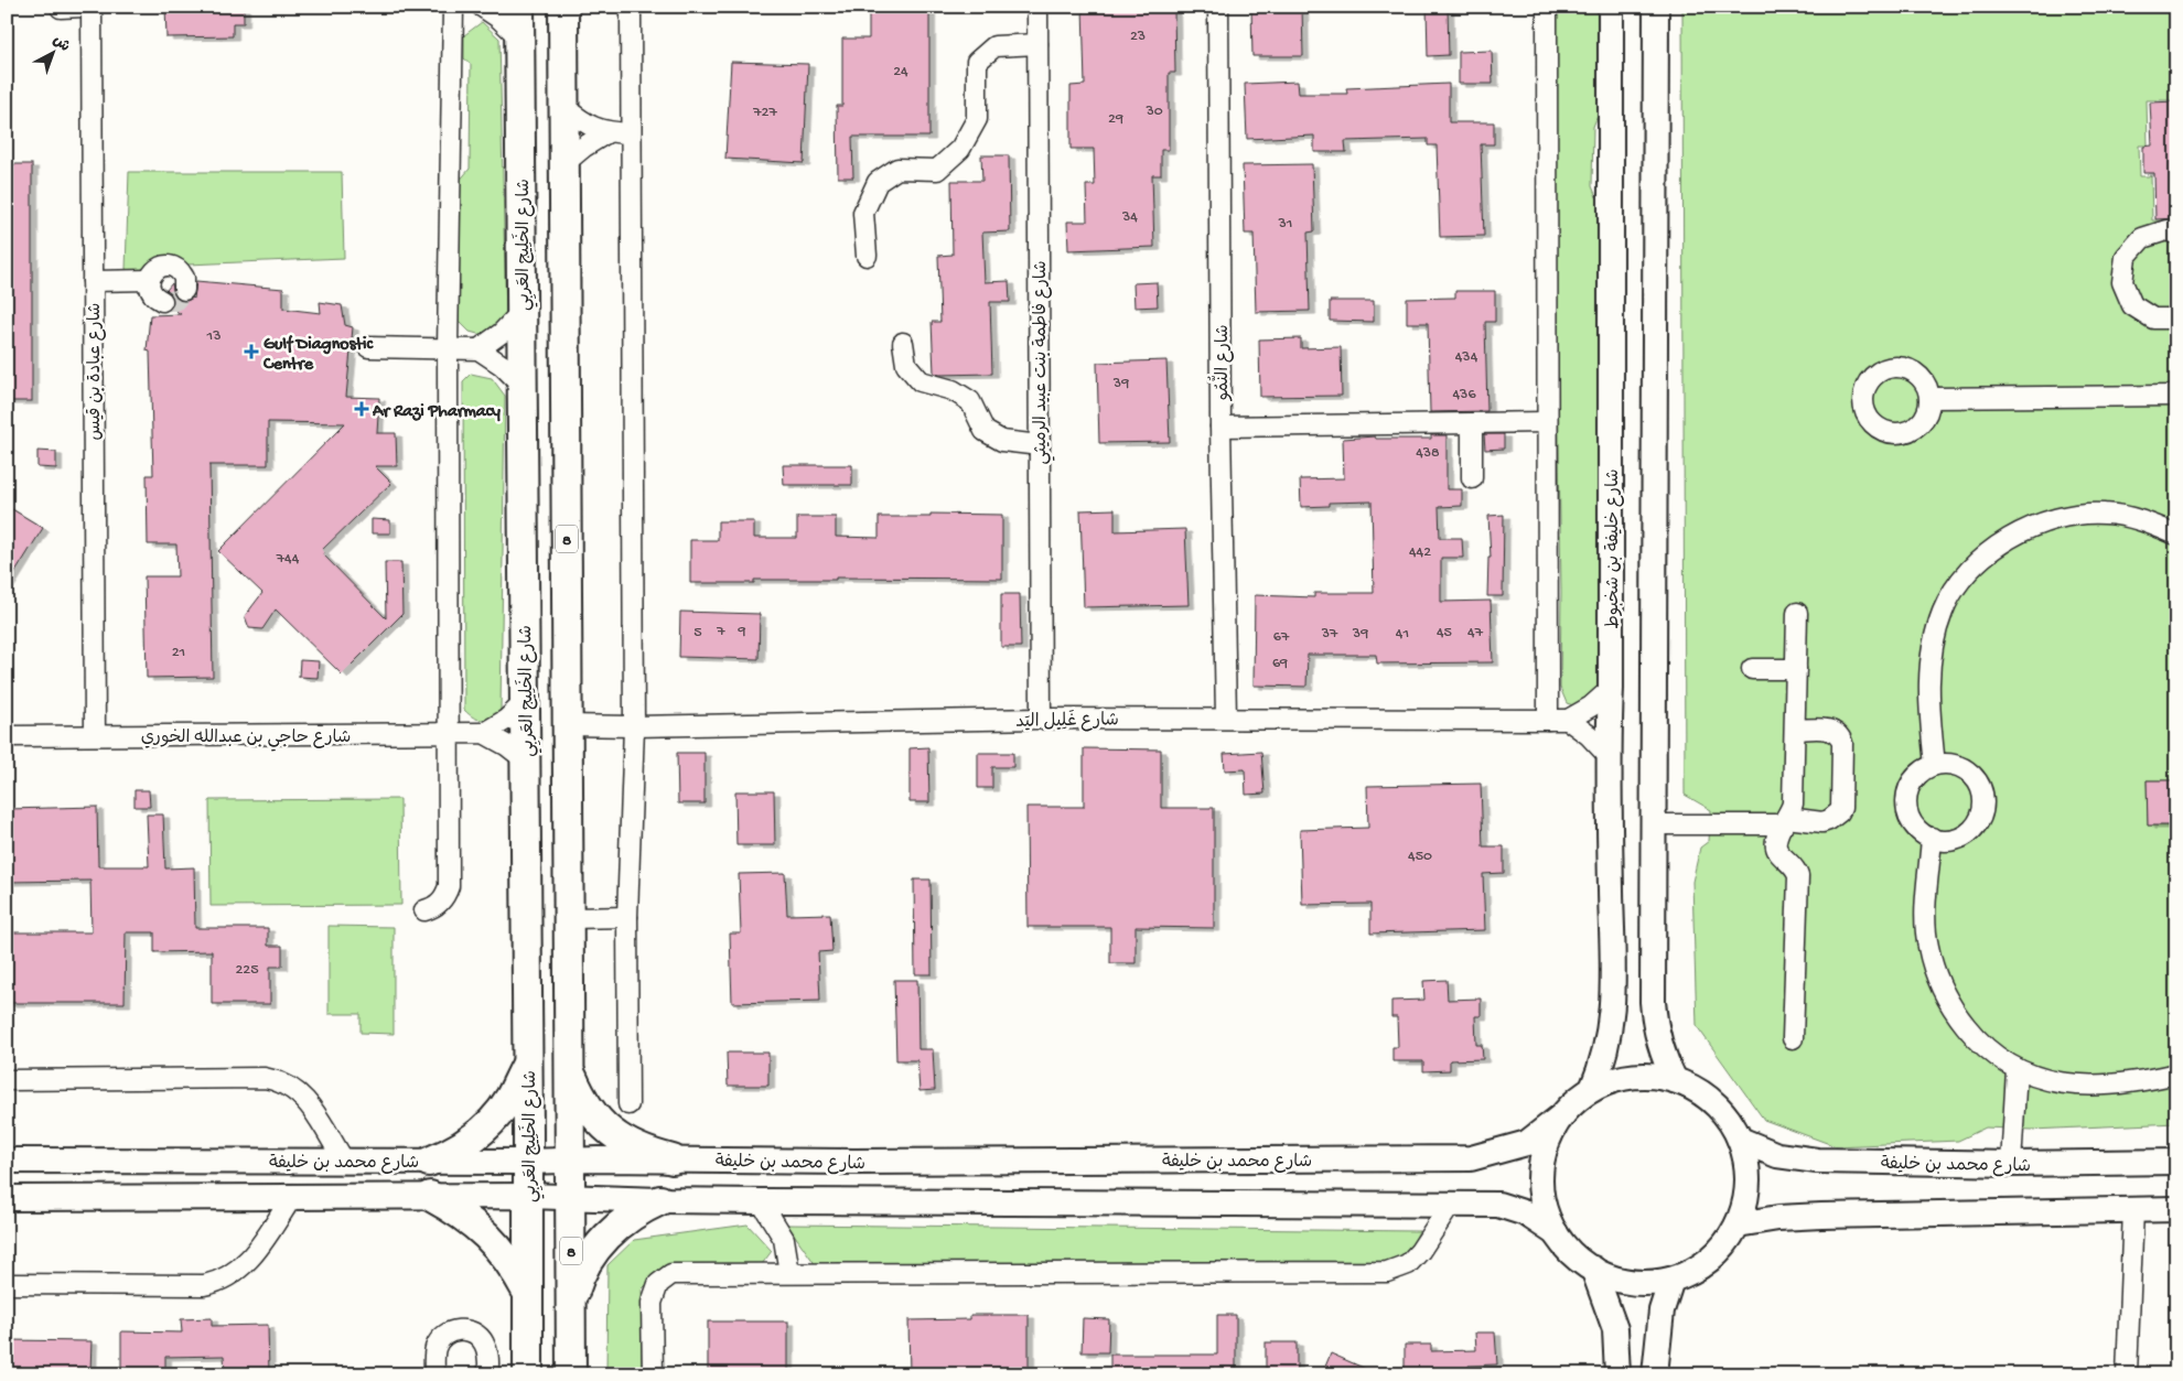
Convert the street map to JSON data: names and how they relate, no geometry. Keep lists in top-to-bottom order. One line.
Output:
{"streets":{"highway":["شارع الخَلِيج العَربِي","8"],"main road":["شارع خليفة بن شخبوط","شارع محمد بن خليفة"],"street":["شارع فاطمة بنت عبيد الرميثي","شارع النُّمُو","شارع عبادة بن قيس","شارع غَلِيل اليَد","شارع حاجي بن عبدالله الخوري"]},"crossings":[["شارع الخَلِيج العَربِي","شارع حاجي بن عبدالله الخوري"],["شارع الخَلِيج العَربِي","شارع محمد بن خليفة"],["شارع فاطمة بنت عبيد الرميثي","شارع غَلِيل اليَد"],["شارع النُّمُو","شارع غَلِيل اليَد"],["شارع عبادة بن قيس","شارع حاجي بن عبدالله الخوري"],["8","شارع غَلِيل اليَد"],["8","شارع محمد بن خليفة"]],"places":{"health":["Gulf Diagnostic Centre","Ar Razi Pharmacy"]},"house_numbers":["23","24","30","727","29","34","31","13","434","39","436","438","442","744","7","9","5","45","47","37","39","41","67","21","69","450","225"],"north":"top right"}
